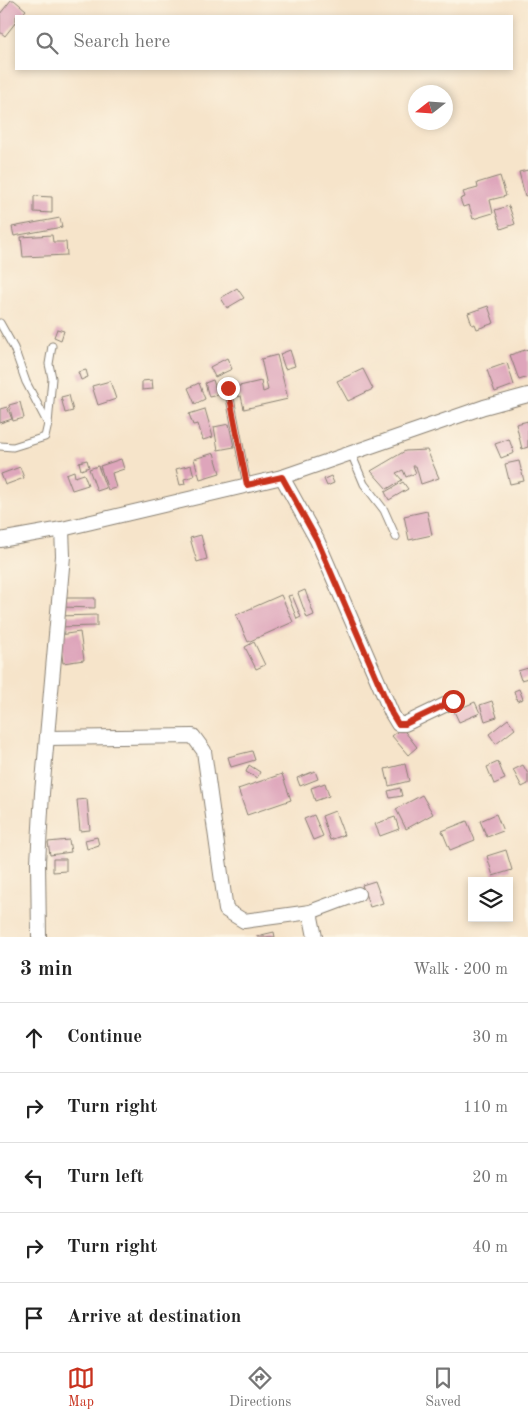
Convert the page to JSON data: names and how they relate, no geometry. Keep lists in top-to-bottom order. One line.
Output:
{"north":"left","page":{"search":"Search here","heading":["3 min","Walk · 200 m"],"list":[["Continue","30 m"],["Turn right","110 m"],["Turn left","20 m"],["Turn right","40 m"],"Arrive at destination"],"nav":["Map","Directions","Saved"]}}
